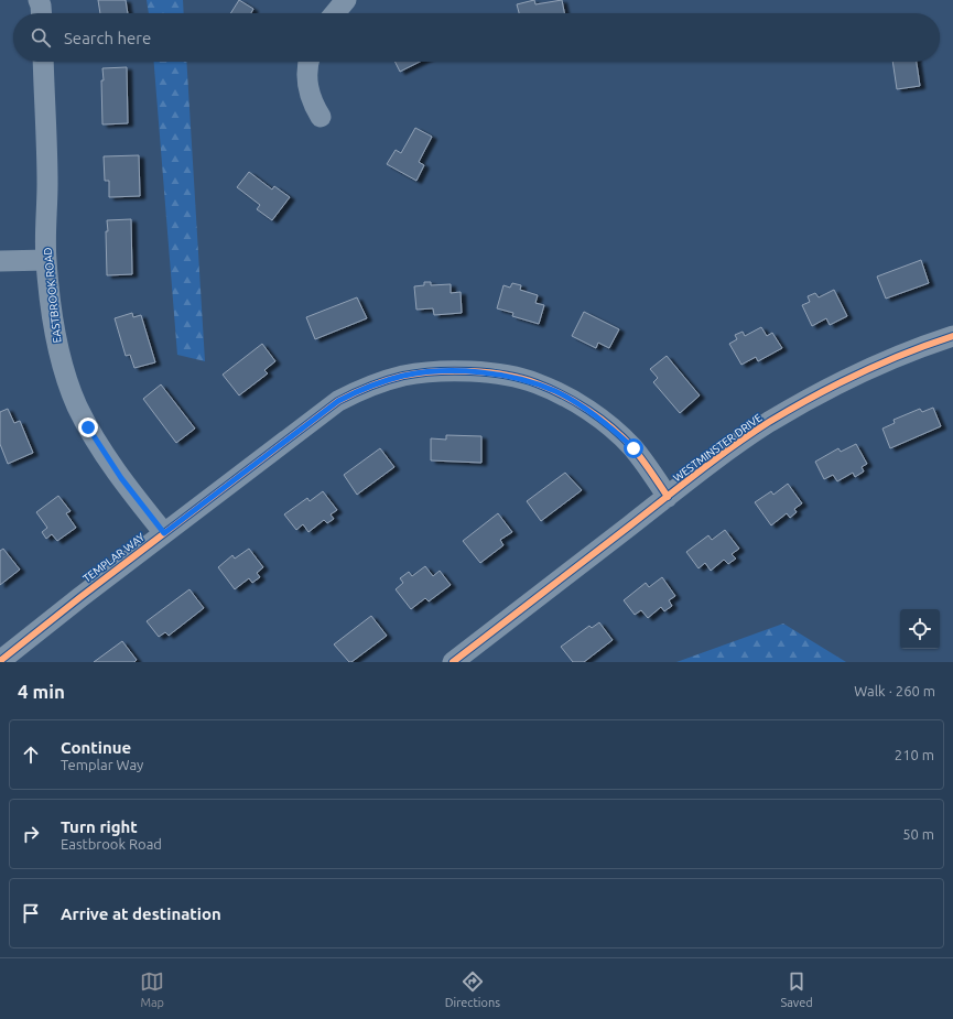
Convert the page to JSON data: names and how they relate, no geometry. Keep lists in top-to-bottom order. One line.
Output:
{"streets":{"street":["EASTBROOK ROAD","WESTMINSTER DRIVE","TEMPLAR WAY"]},"crossings":[["EASTBROOK ROAD","TEMPLAR WAY"],["WESTMINSTER DRIVE","TEMPLAR WAY"]],"page":{"search":"Search here","heading":["4 min","Walk · 260 m"],"list":[["Continue","Templar Way","210 m"],["Turn right","Eastbrook Road","50 m"],"Arrive at destination"],"nav":["Map","Directions","Saved"]}}
